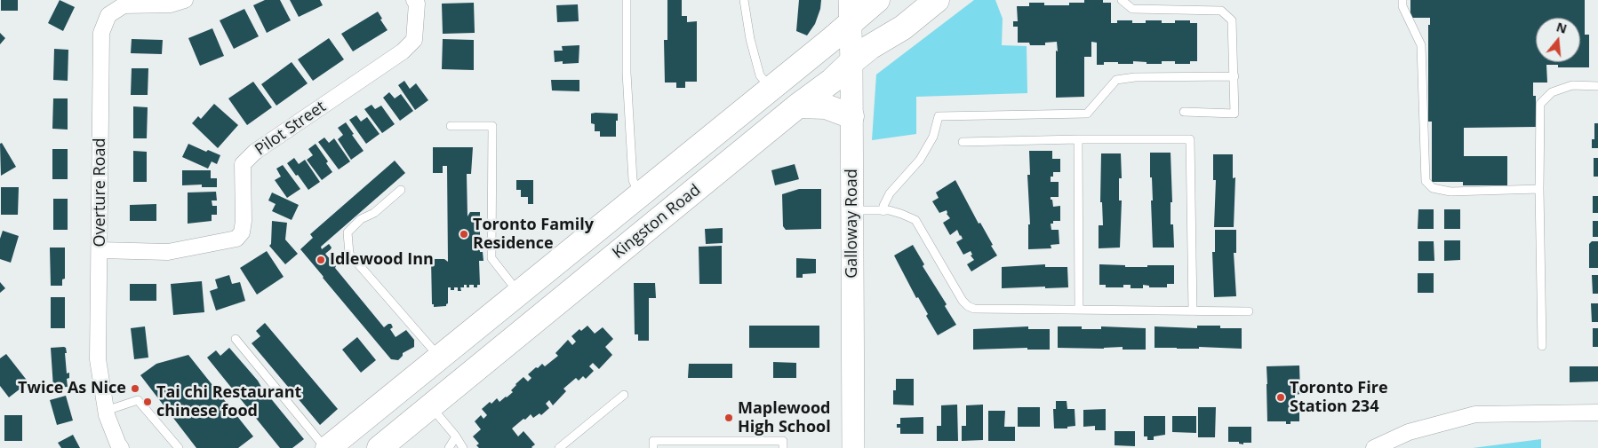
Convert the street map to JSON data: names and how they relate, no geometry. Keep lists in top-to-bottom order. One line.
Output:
{"streets":{"main road":["Kingston Road"],"street":["Pilot Street","Overture Road","Galloway Road"]},"crossings":[["Pilot Street","Overture Road"],["Kingston Road","Galloway Road"]],"places":["Toronto Family Residence","Idlewood Inn","Twice As Nice","Toronto Fire Station 234","Tai chi Restaurant chinese food","Maplewood High School"],"north":"top"}
